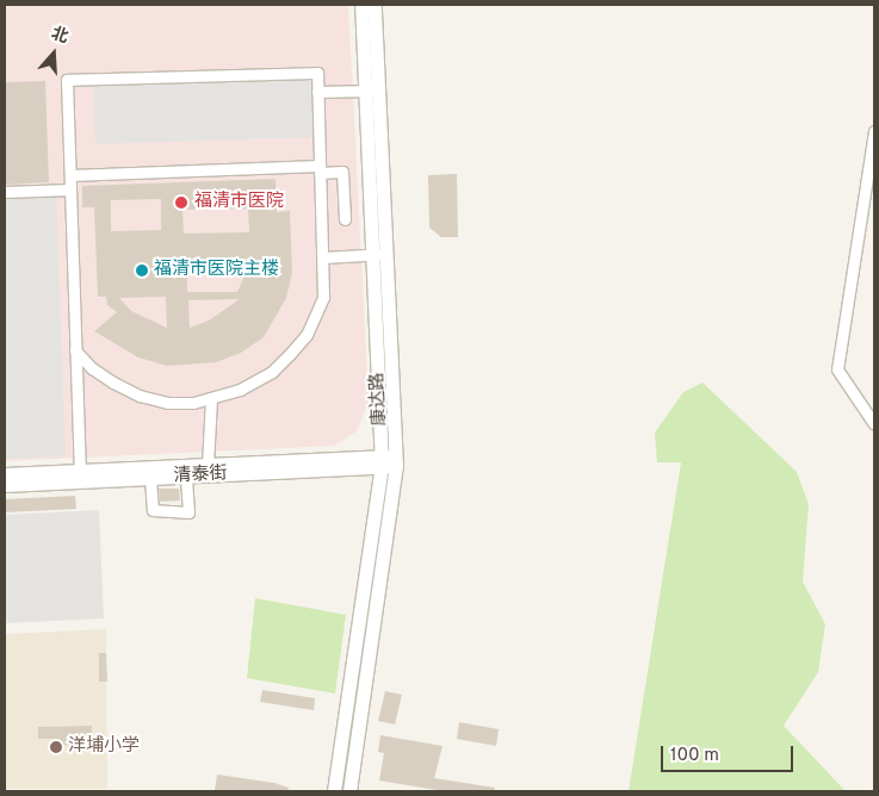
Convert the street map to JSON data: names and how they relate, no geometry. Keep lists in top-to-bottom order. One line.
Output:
{"streets":{"street":["康达路","清泰街"]},"crossings":[["康达路","清泰街"]],"places":["福清市医院","福清市医院主楼","洋埔小学"],"scale_bar":"100 m","north":"top"}
